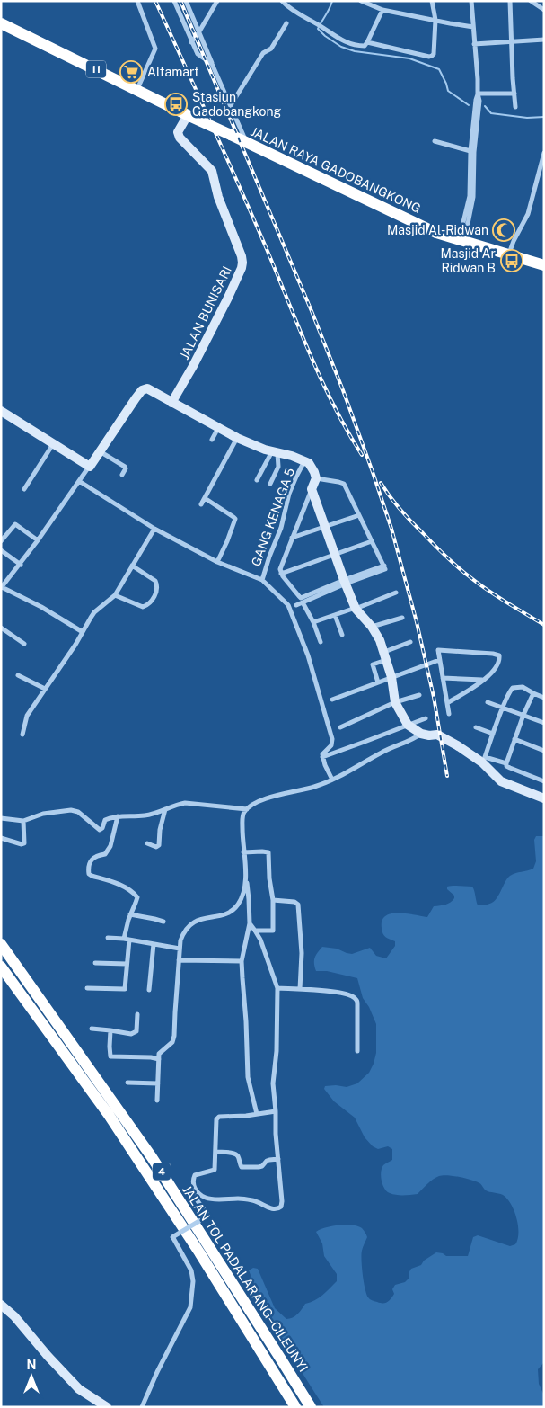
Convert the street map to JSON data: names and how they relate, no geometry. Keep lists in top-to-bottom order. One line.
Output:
{"streets":{"highway":["11","JALAN RAYA GADOBANGKONG","4","JALAN TOL PADALARANG–CILEUNYI"],"main road":["JALAN BUNISARI"],"street":["GANG KENAGA 5"]},"crossings":[["JALAN RAYA GADOBANGKONG","JALAN BUNISARI"]],"places":{"supermarket":["Alfamart"],"bus stop":["Stasiun Gadobangkong","Masjid Ar Ridwan B"],"mosque":["Masjid Al-Ridwan"]},"north":"top"}
